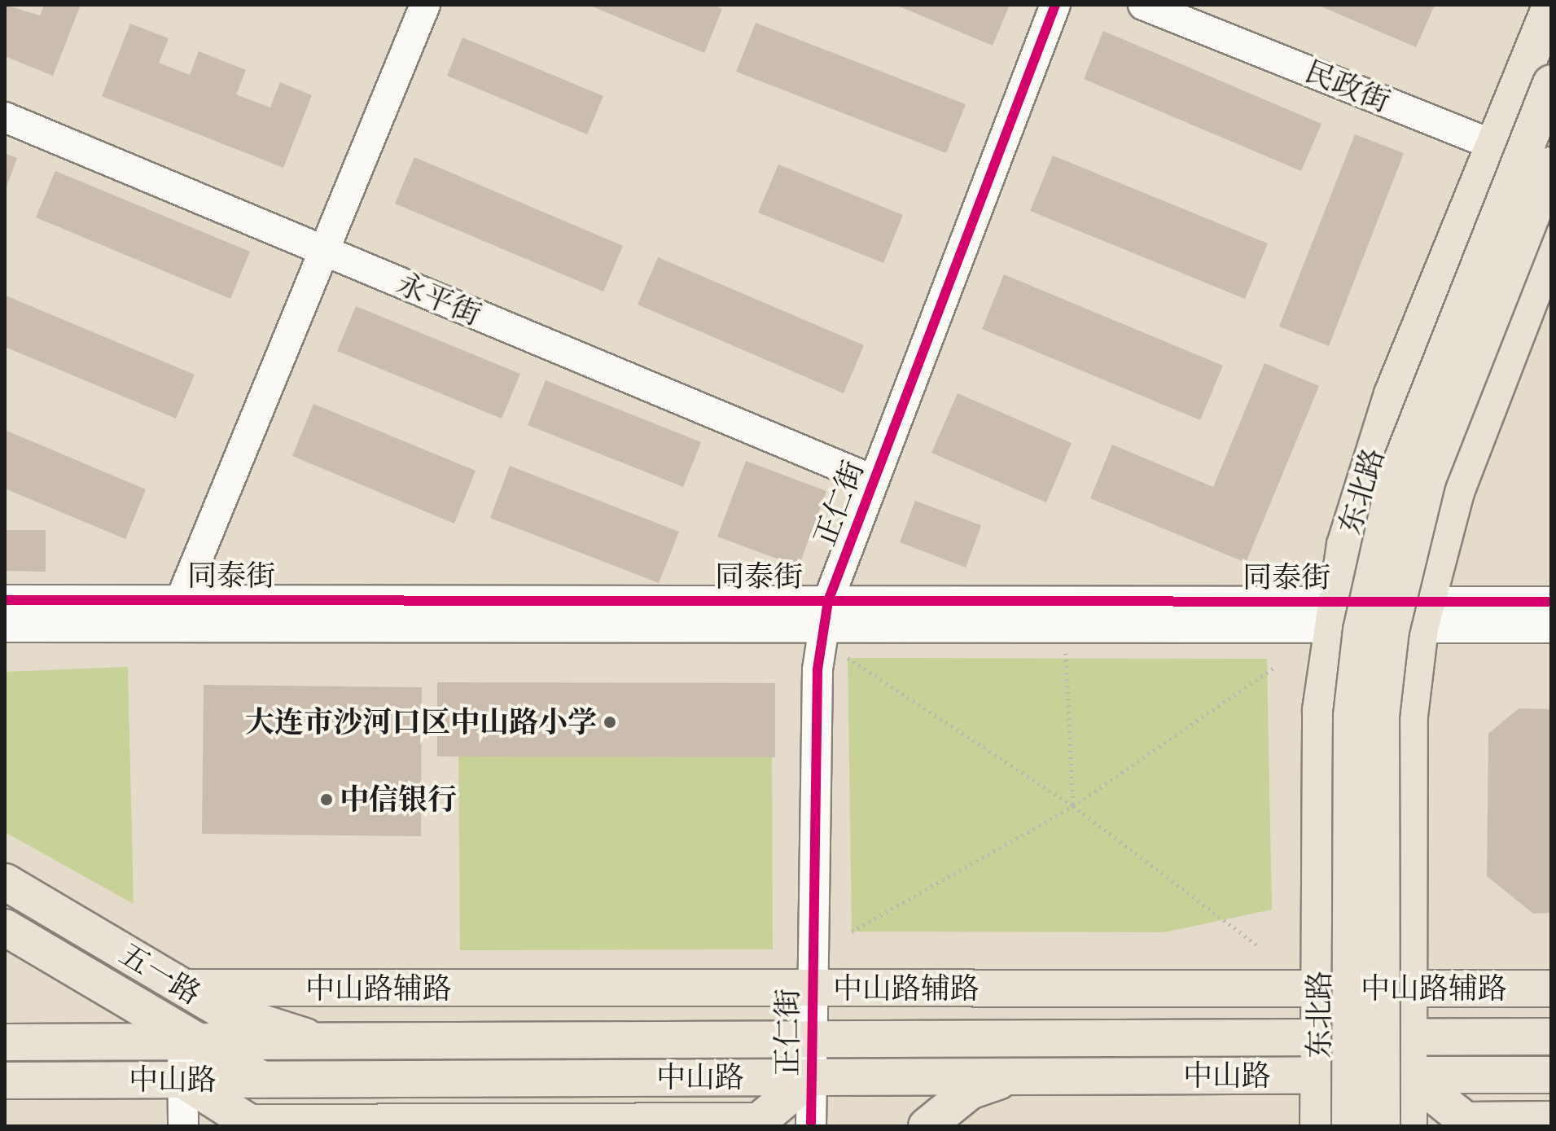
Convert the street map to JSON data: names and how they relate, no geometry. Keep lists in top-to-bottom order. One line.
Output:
{"streets":{"main road":["东北路","五一路","中山路辅路","中山路"],"street":["民政街","永平街","正仁街","同泰街"]},"crossings":[["民政街","东北路"],["永平街","正仁街"],["东北路","同泰街"],["东北路","中山路辅路"],["东北路","中山路"],["正仁街","同泰街"],["正仁街","中山路辅路"],["正仁街","中山路"],["五一路","中山路辅路"],["五一路","中山路"]],"places":["大连市沙河口区中山路小学","中信银行"]}
